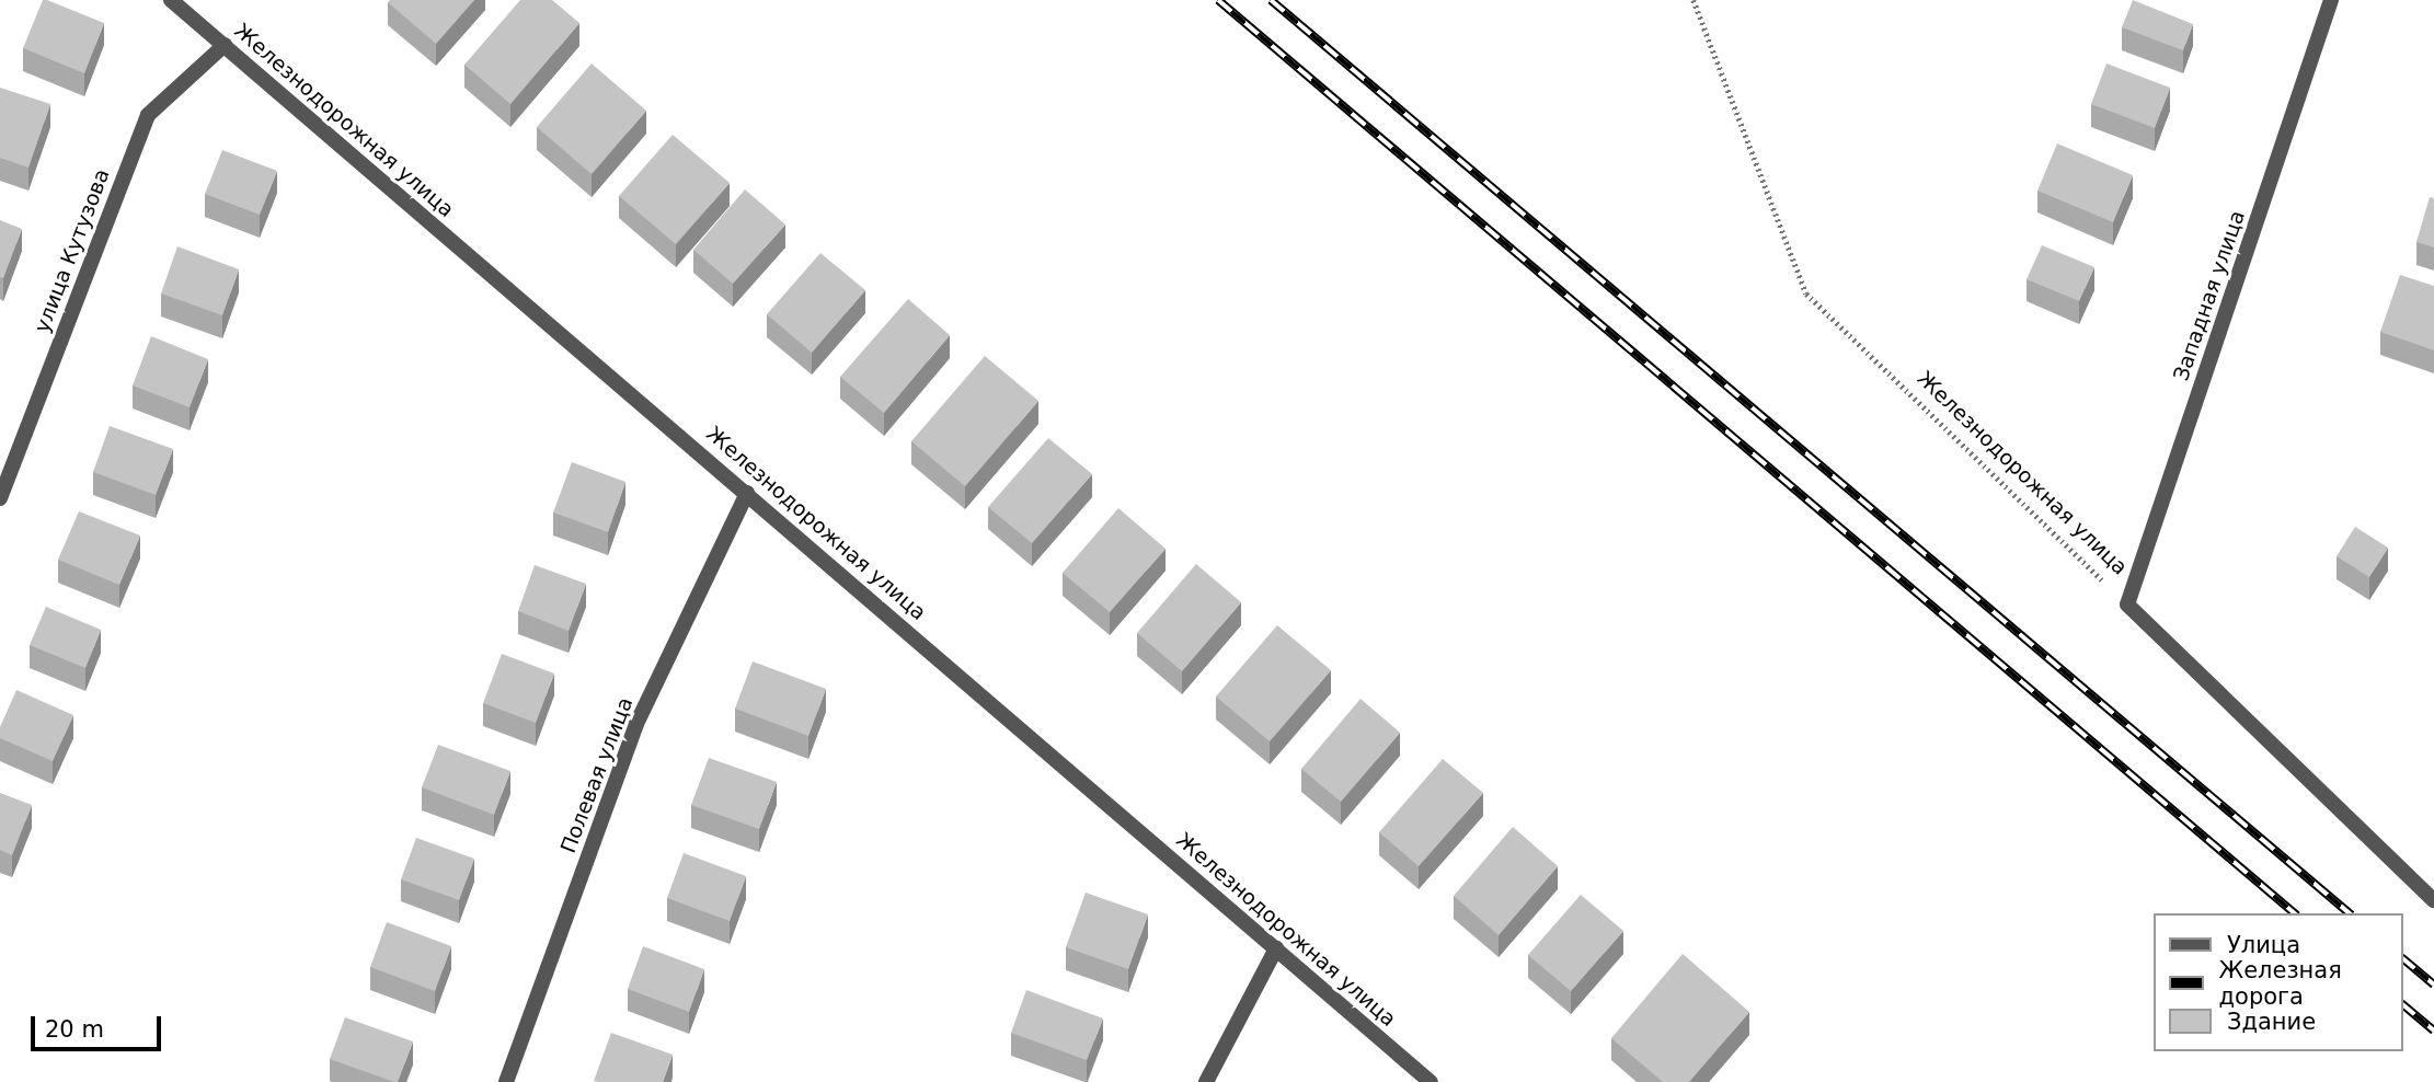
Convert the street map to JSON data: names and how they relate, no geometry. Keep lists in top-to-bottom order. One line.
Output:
{"streets":{"street":["Железнодорожная улица","улица Кутузова","Западная улица","Полевая улица"]},"crossings":[["Железнодорожная улица","улица Кутузова"],["Железнодорожная улица","Западная улица"],["Железнодорожная улица","Полевая улица"]],"legend":["Улица","Железная дорога","Здание"],"scale_bar":"20 m"}
